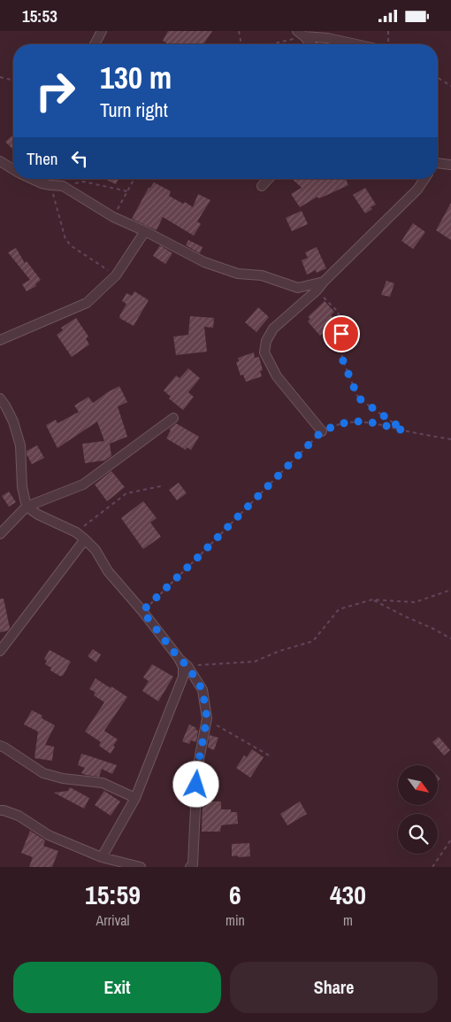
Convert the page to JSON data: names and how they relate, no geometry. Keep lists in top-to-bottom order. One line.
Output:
{"north":"bottom right","page":{"status":"15:53","turn":["130 m","Turn right"],"then":"Then","eta":["15:59","Arrival","6","min","430","m"],"buttons":["Exit","Share"]}}
